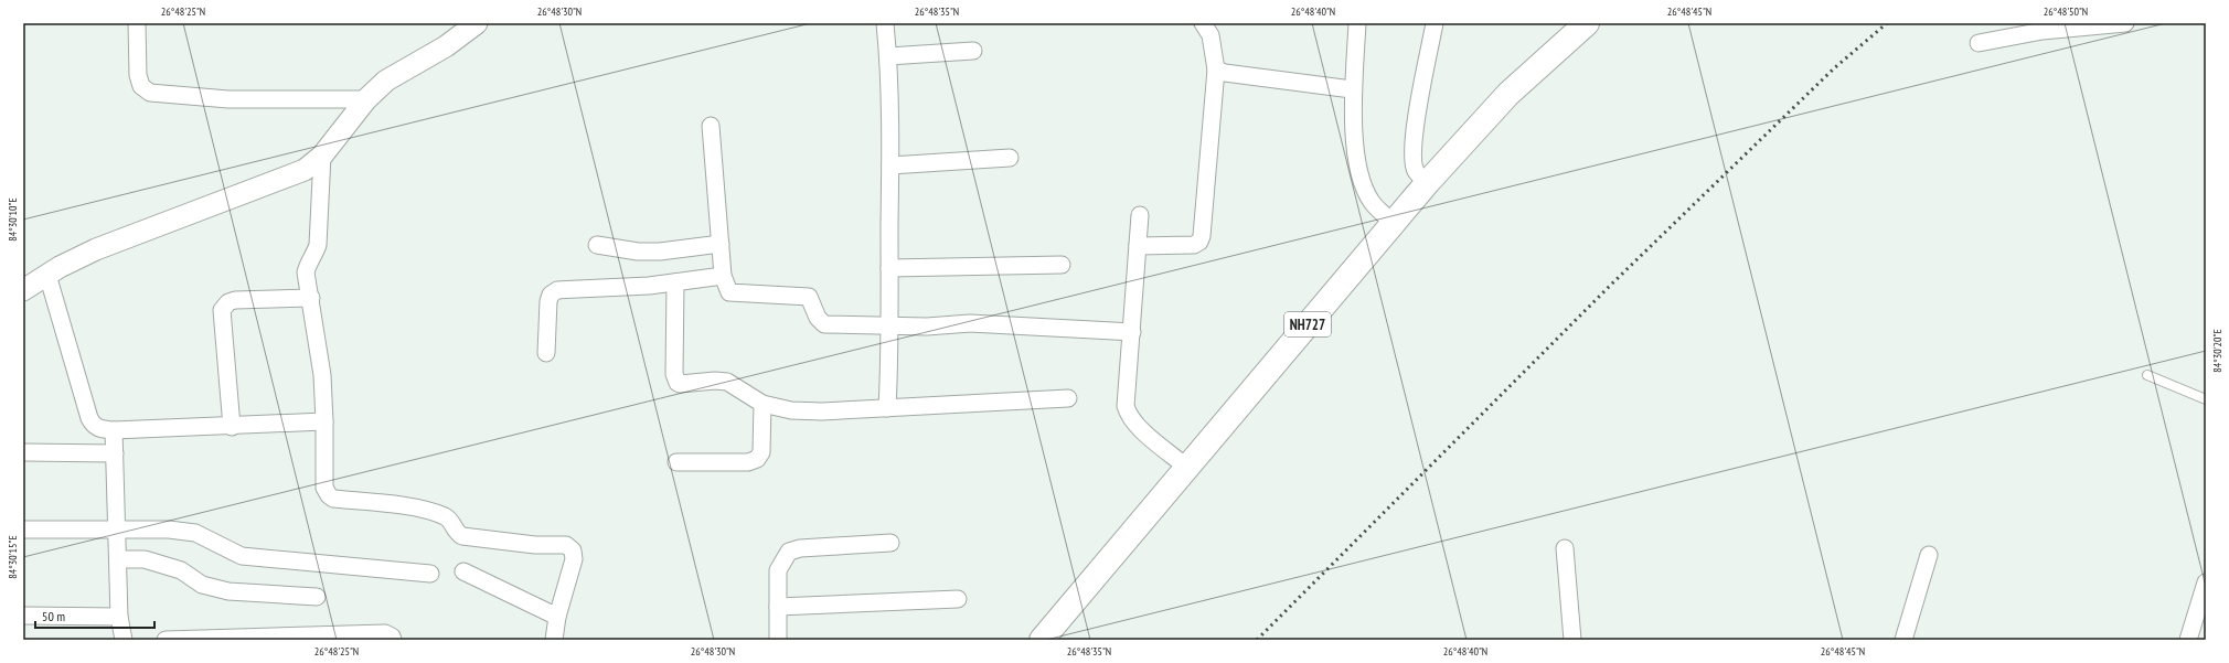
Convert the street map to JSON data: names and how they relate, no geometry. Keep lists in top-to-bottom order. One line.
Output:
{"streets":{"highway":["NH727"]},"scale_bar":"50 m","coordinates":["26°48'25\"N","26°48'30\"N","26°48'35\"N","26°48'40\"N","26°48'45\"N","26°48'50\"N","84°30'10\"E","84°30'20\"E","84°30'15\"E"]}
